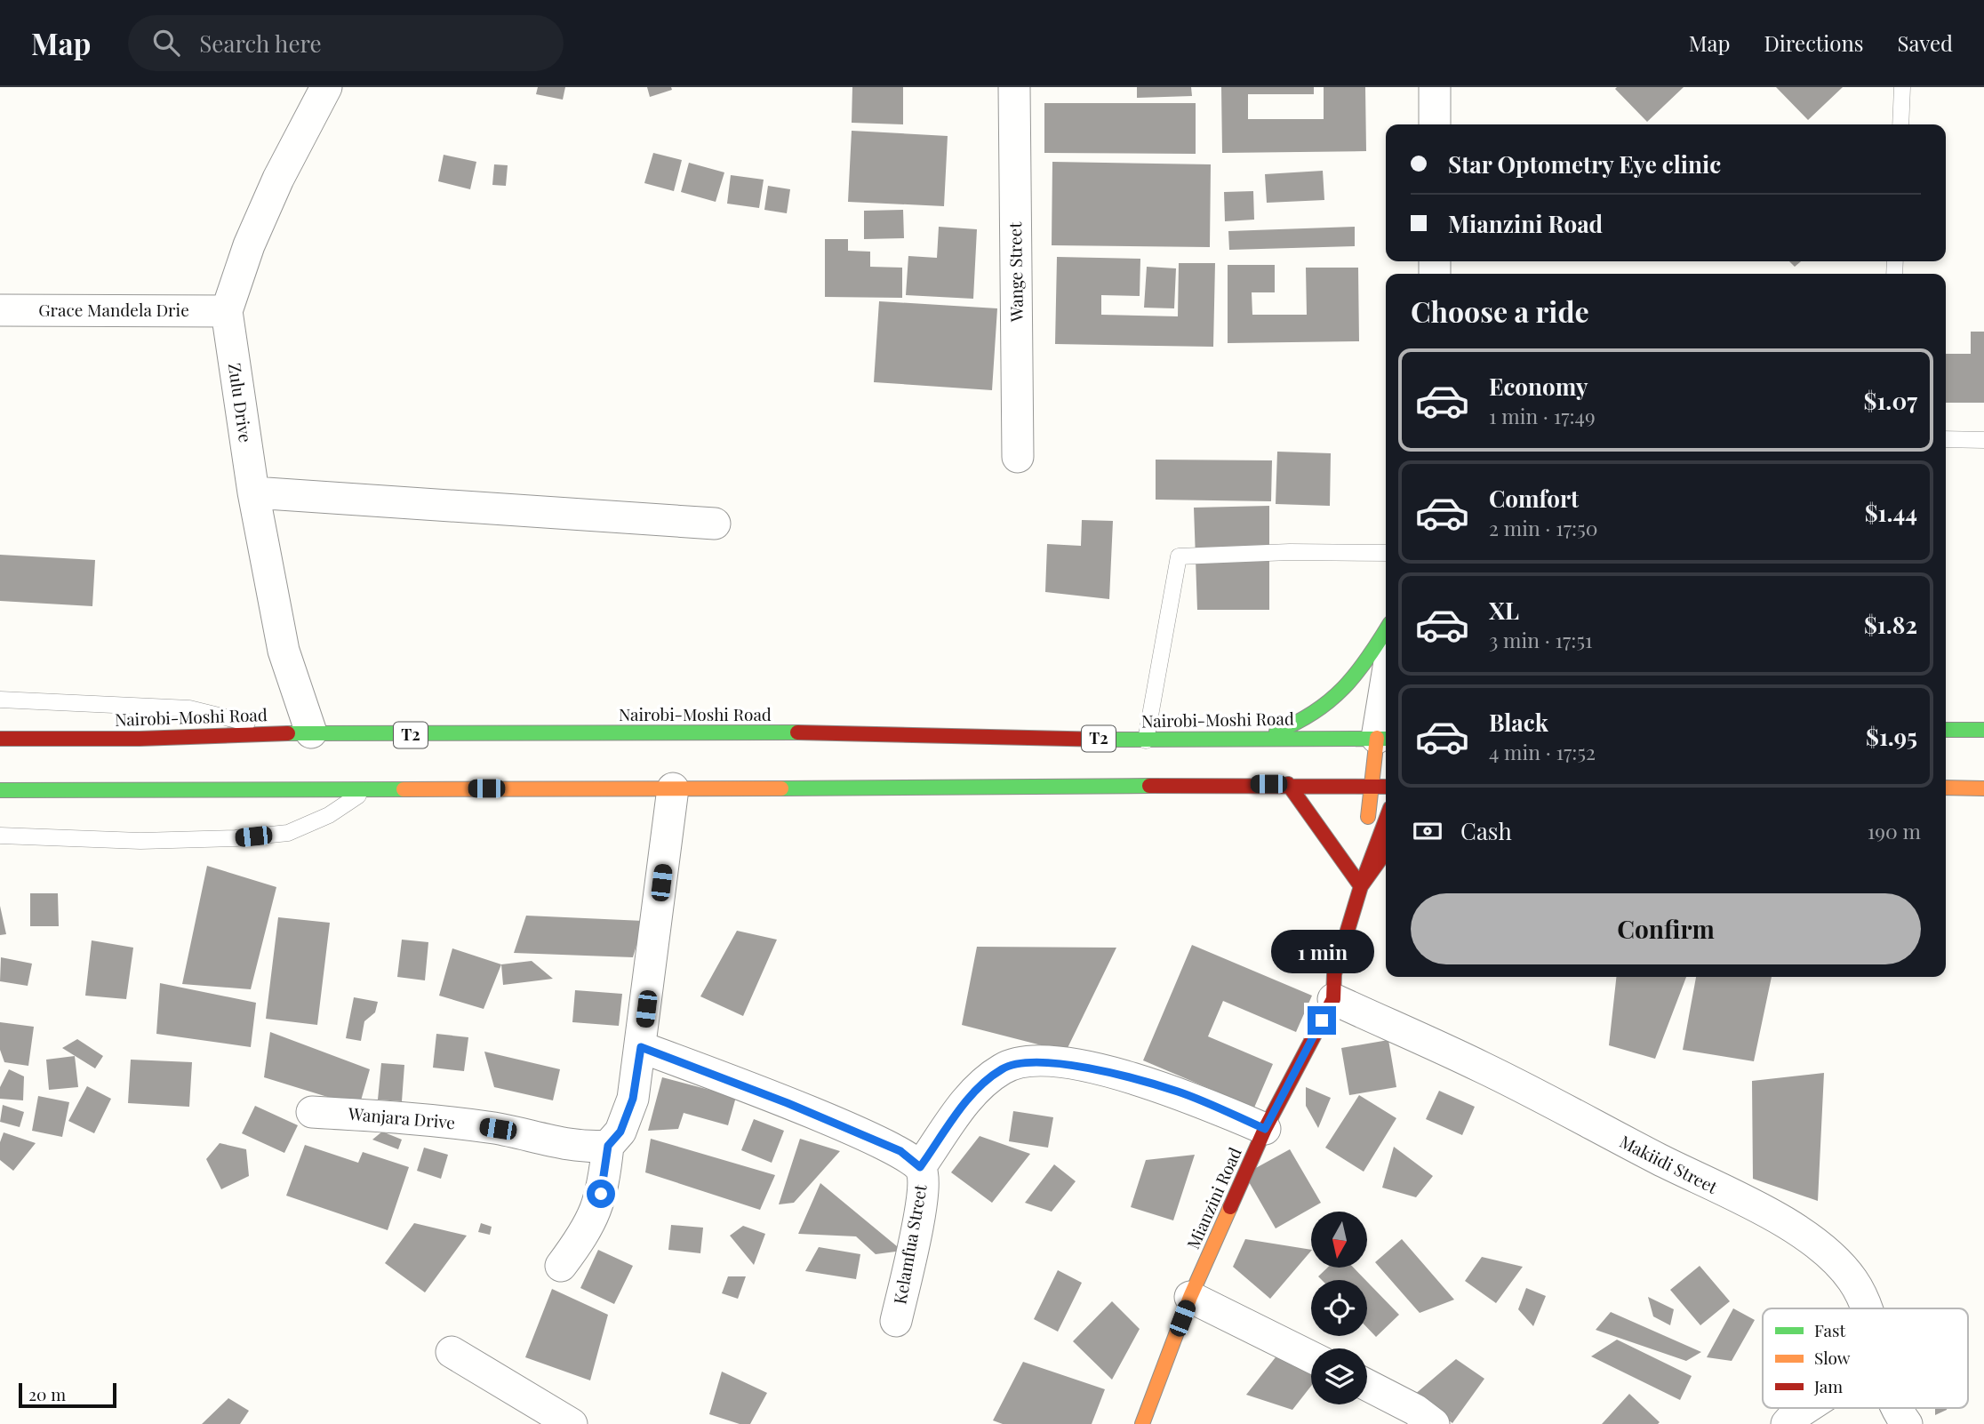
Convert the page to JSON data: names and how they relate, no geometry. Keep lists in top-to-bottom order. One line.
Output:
{"streets":{"main road":["Nairobi-Moshi Road","T2","Mianzini Road"],"street":["Wange Street","Grace Mandela Drie","Zulu Drive","Wanjara Drive","Makiidi Street","Kelamfua Street"]},"crossings":[["Grace Mandela Drie","Zulu Drive"],["Zulu Drive","Nairobi-Moshi Road"],["Makiidi Street","Mianzini Road"],["Mianzini Road","Kelamfua Street"]],"legend":["Fast","Slow","Jam"],"scale_bar":"20 m","north":"bottom","page":{"header":"Map","search":"Search here","nav":["Map","Directions","Saved"],"banner":["Star Optometry Eye clinic","Mianzini Road"],"heading":"Choose a ride","list":[{"name":"Economy","note":"1 min · 17:49","value":"$1.07"},{"name":"Comfort","note":"2 min · 17:50","value":"$1.44"},{"name":"XL","note":"3 min · 17:51","value":"$1.82"},{"name":"Black","note":"4 min · 17:52","value":"$1.95"}],"pay":["Cash","190 m"],"buttons":"Confirm","bubble":"1 min","scale":"20 m"}}
